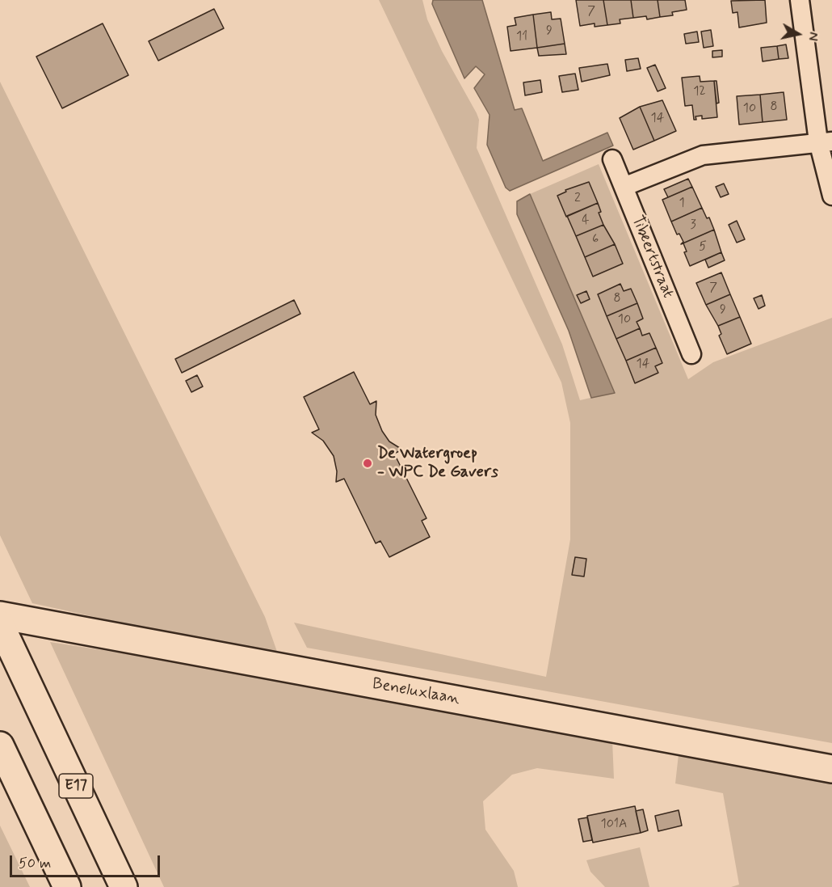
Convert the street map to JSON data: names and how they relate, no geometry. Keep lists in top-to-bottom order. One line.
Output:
{"streets":{"main road":["Beneluxlaan","E17"],"street":["Tibeertstraat"]},"places":["De Watergroep - WPC De Gavers"],"house_numbers":["7","9","11","12","8","10","14","2","1","4","3","6","5","7","8","9","10","14","101A"],"scale_bar":"50 m","north":"right"}
